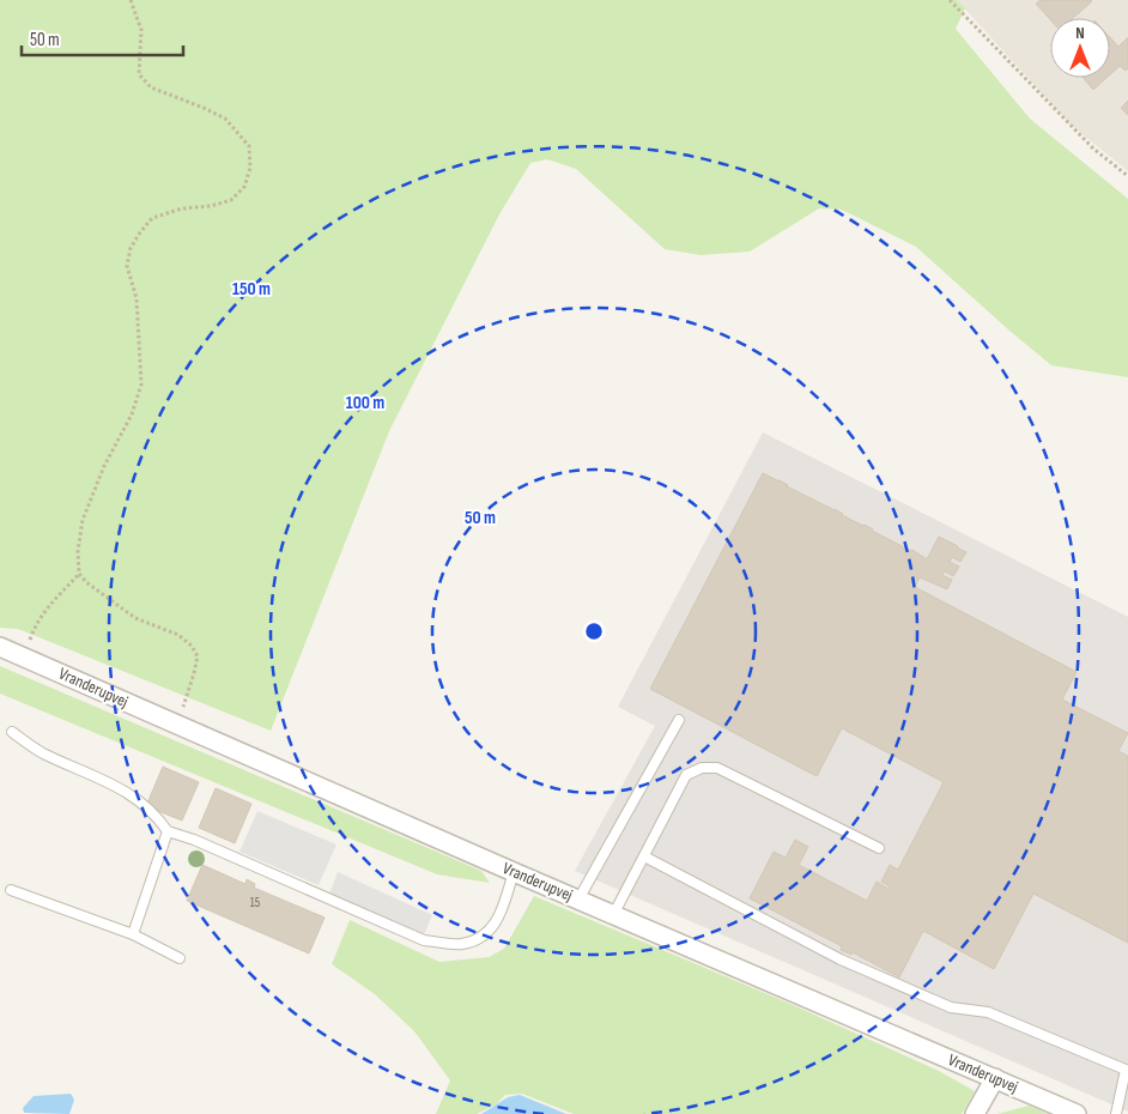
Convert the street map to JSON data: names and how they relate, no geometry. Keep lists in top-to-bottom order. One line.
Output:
{"streets":{"street":["Vranderupvej"]},"house_numbers":["15"],"scale_bar":"50 m","north":"top","rings":["150 m","100 m","50 m"]}
